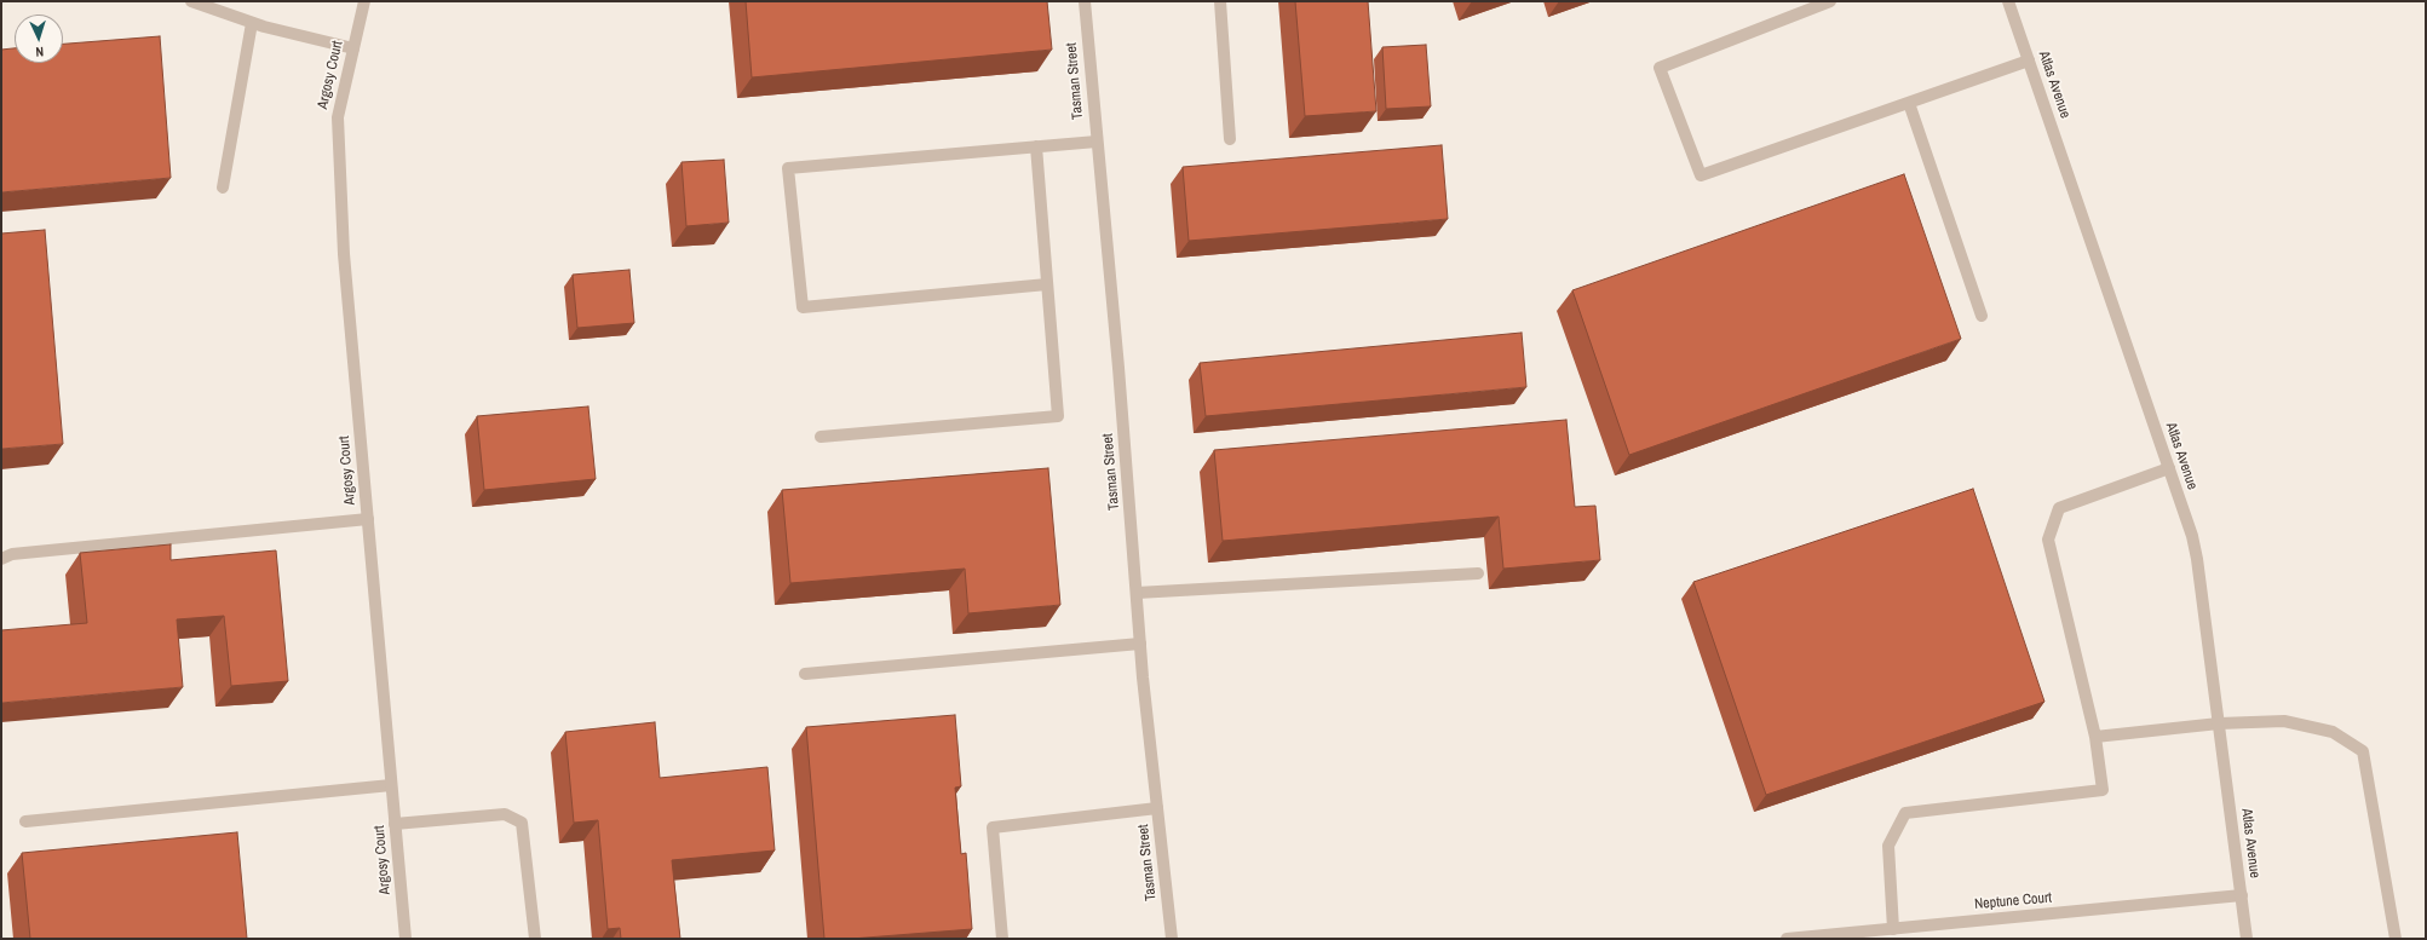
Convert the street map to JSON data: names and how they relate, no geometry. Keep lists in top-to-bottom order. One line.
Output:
{"streets":{"street":["Argosy Court","Tasman Street","Atlas Avenue","Neptune Court"]},"crossings":[["Atlas Avenue","Neptune Court"]],"north":"bottom"}
